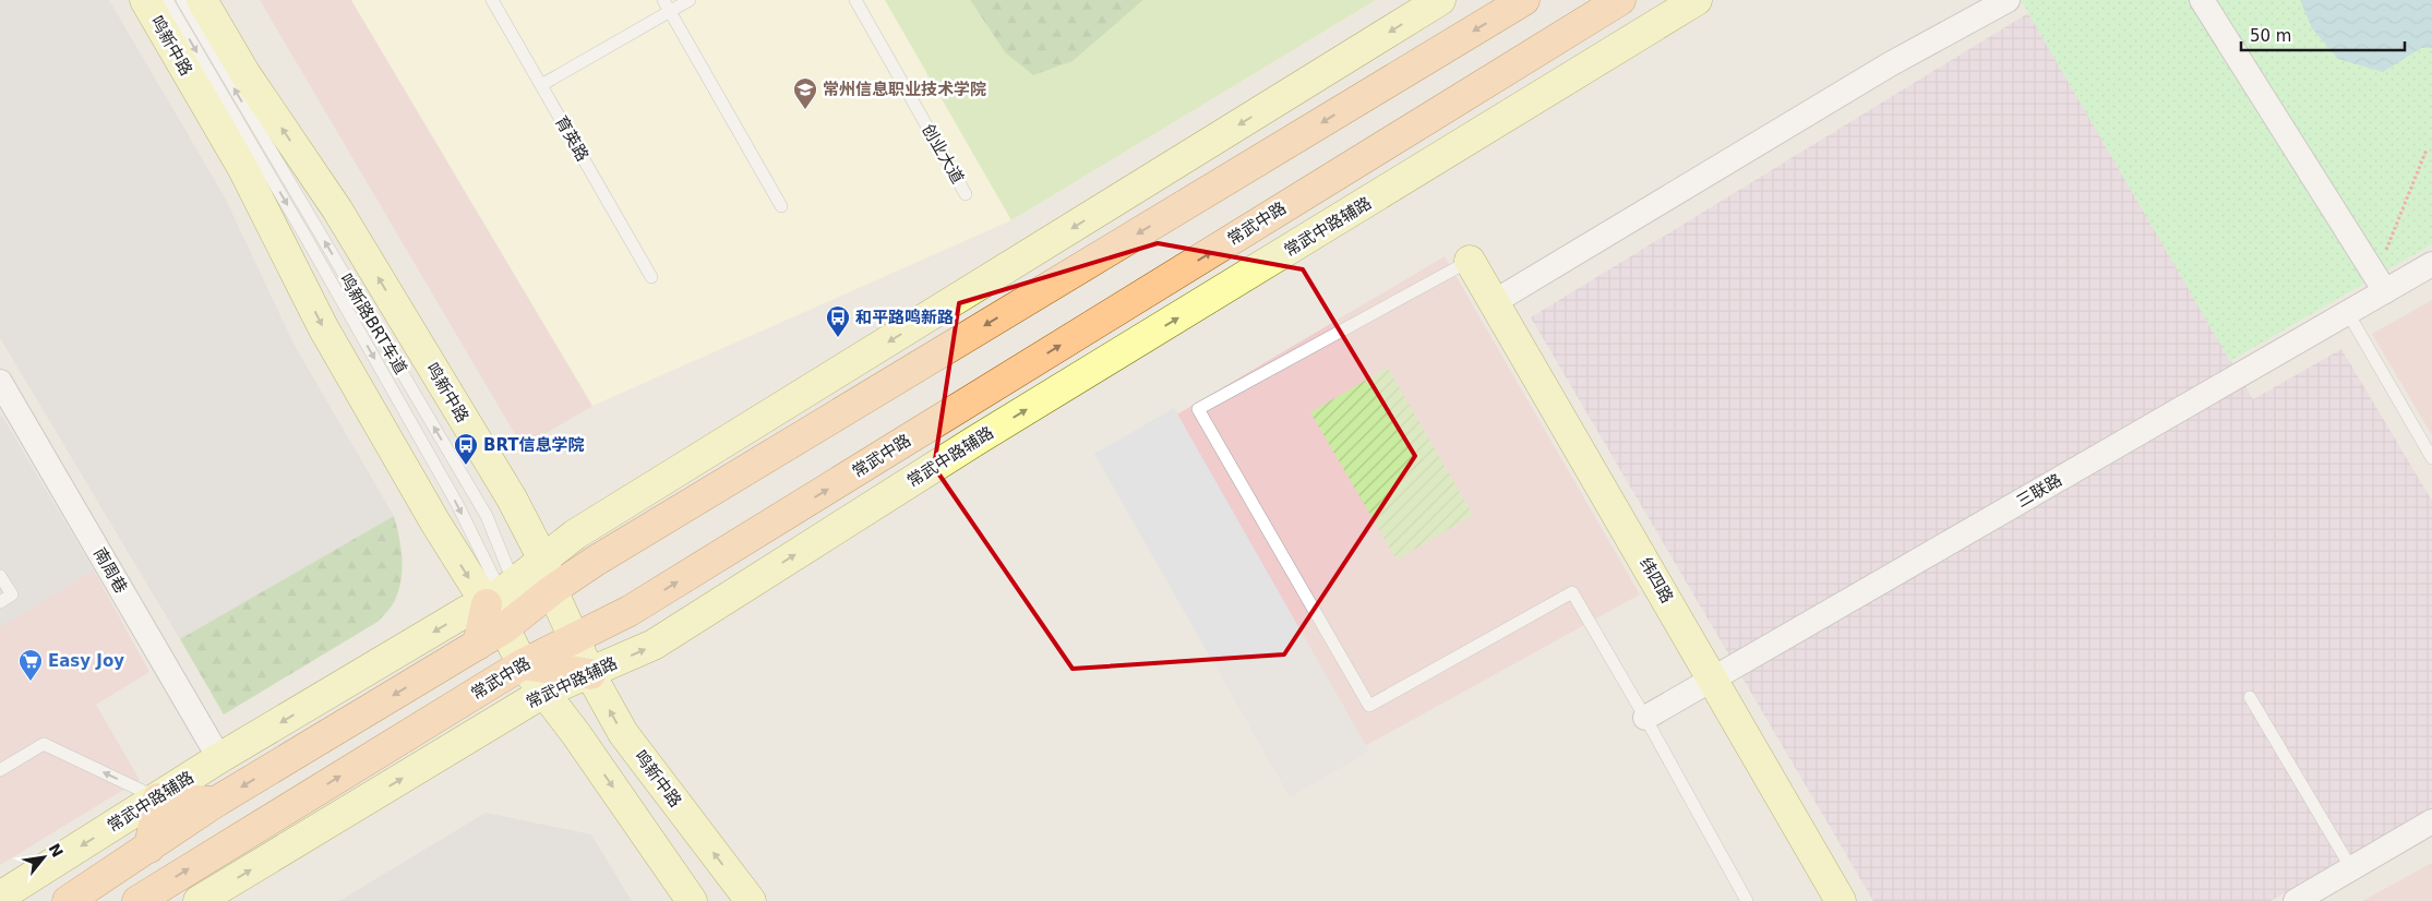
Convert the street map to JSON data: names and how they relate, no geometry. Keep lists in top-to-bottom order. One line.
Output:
{"streets":{"main road":["常武中路"],"street":["鸣新中路","常武中路辅路","三联路","南周巷","纬四路"],"lane":["育英路","创业大道","鸣新路BRT车道"]},"crossings":[["鸣新中路","常武中路"],["鸣新中路","常武中路辅路"],["鸣新中路","鸣新路BRT车道"],["常武中路辅路","鸣新路BRT车道"],["常武中路辅路","南周巷"],["三联路","纬四路"]],"places":{"school or university":["常州信息职业技术学院"],"bus stop":["和平路鸣新路","BRT信息学院"],"supermarket":["Easy Joy"]},"scale_bar":"50 m","north":"top right"}
